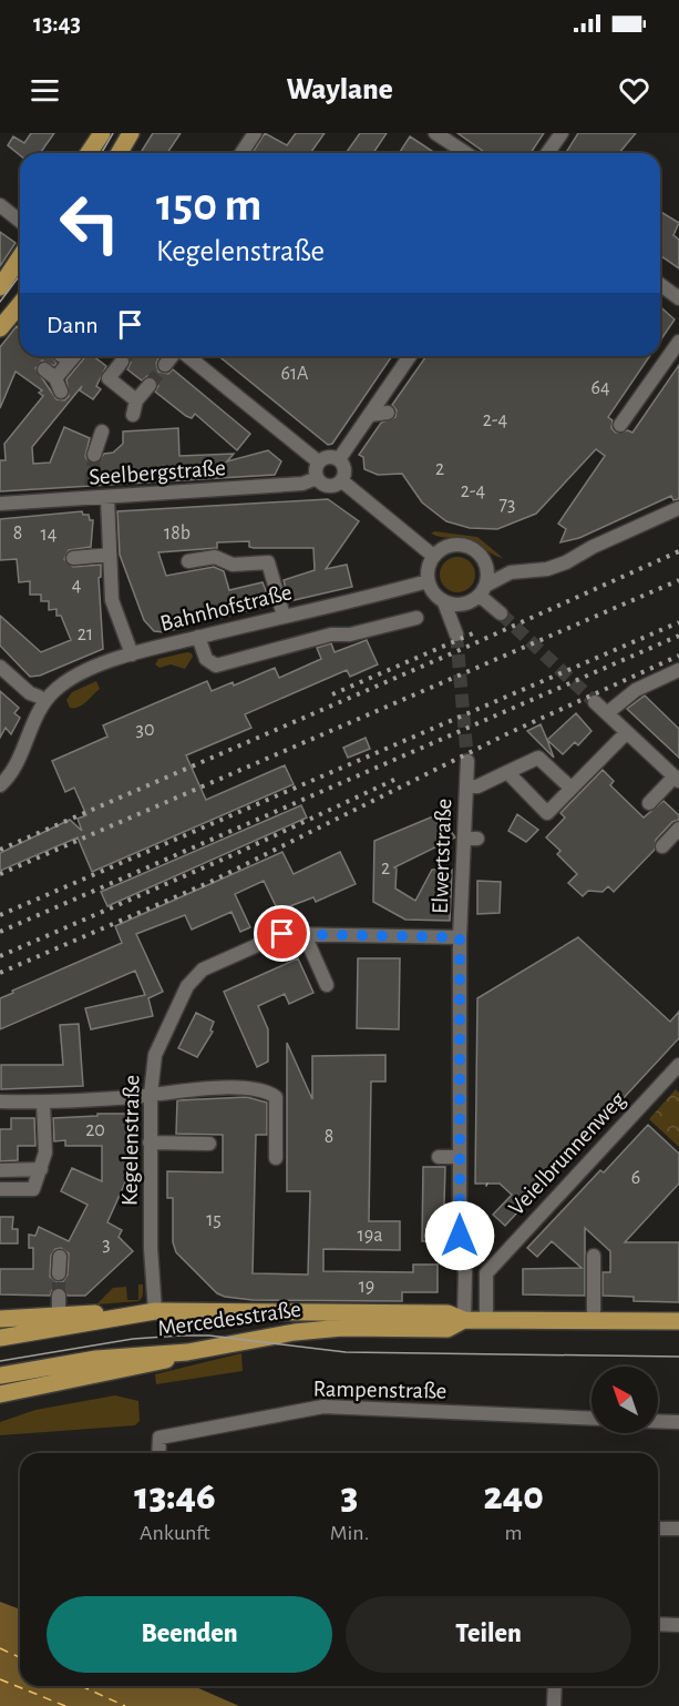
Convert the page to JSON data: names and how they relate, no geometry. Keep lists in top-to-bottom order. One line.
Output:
{"streets":{"main road":["Mercedesstraße"],"street":["Seelbergstraße","Bahnhofstraße","Elwertstraße","Kegelenstraße","Veielbrunnenweg","Rampenstraße"]},"crossings":[["Elwertstraße","Kegelenstraße"],["Elwertstraße","Mercedesstraße"],["Kegelenstraße","Mercedesstraße"]],"house_numbers":["61A","64","2-4","2","2-4","73","8","18b","14","4","21","30","2","20","8","6","15","19a","3","19"],"north":"top left","page":{"status":"13:43","header":"Waylane","turn":["150 m","Kegelenstraße"],"then":"Dann","eta":["13:46","Ankunft","3","Min.","240","m"],"buttons":["Beenden","Teilen"]}}
